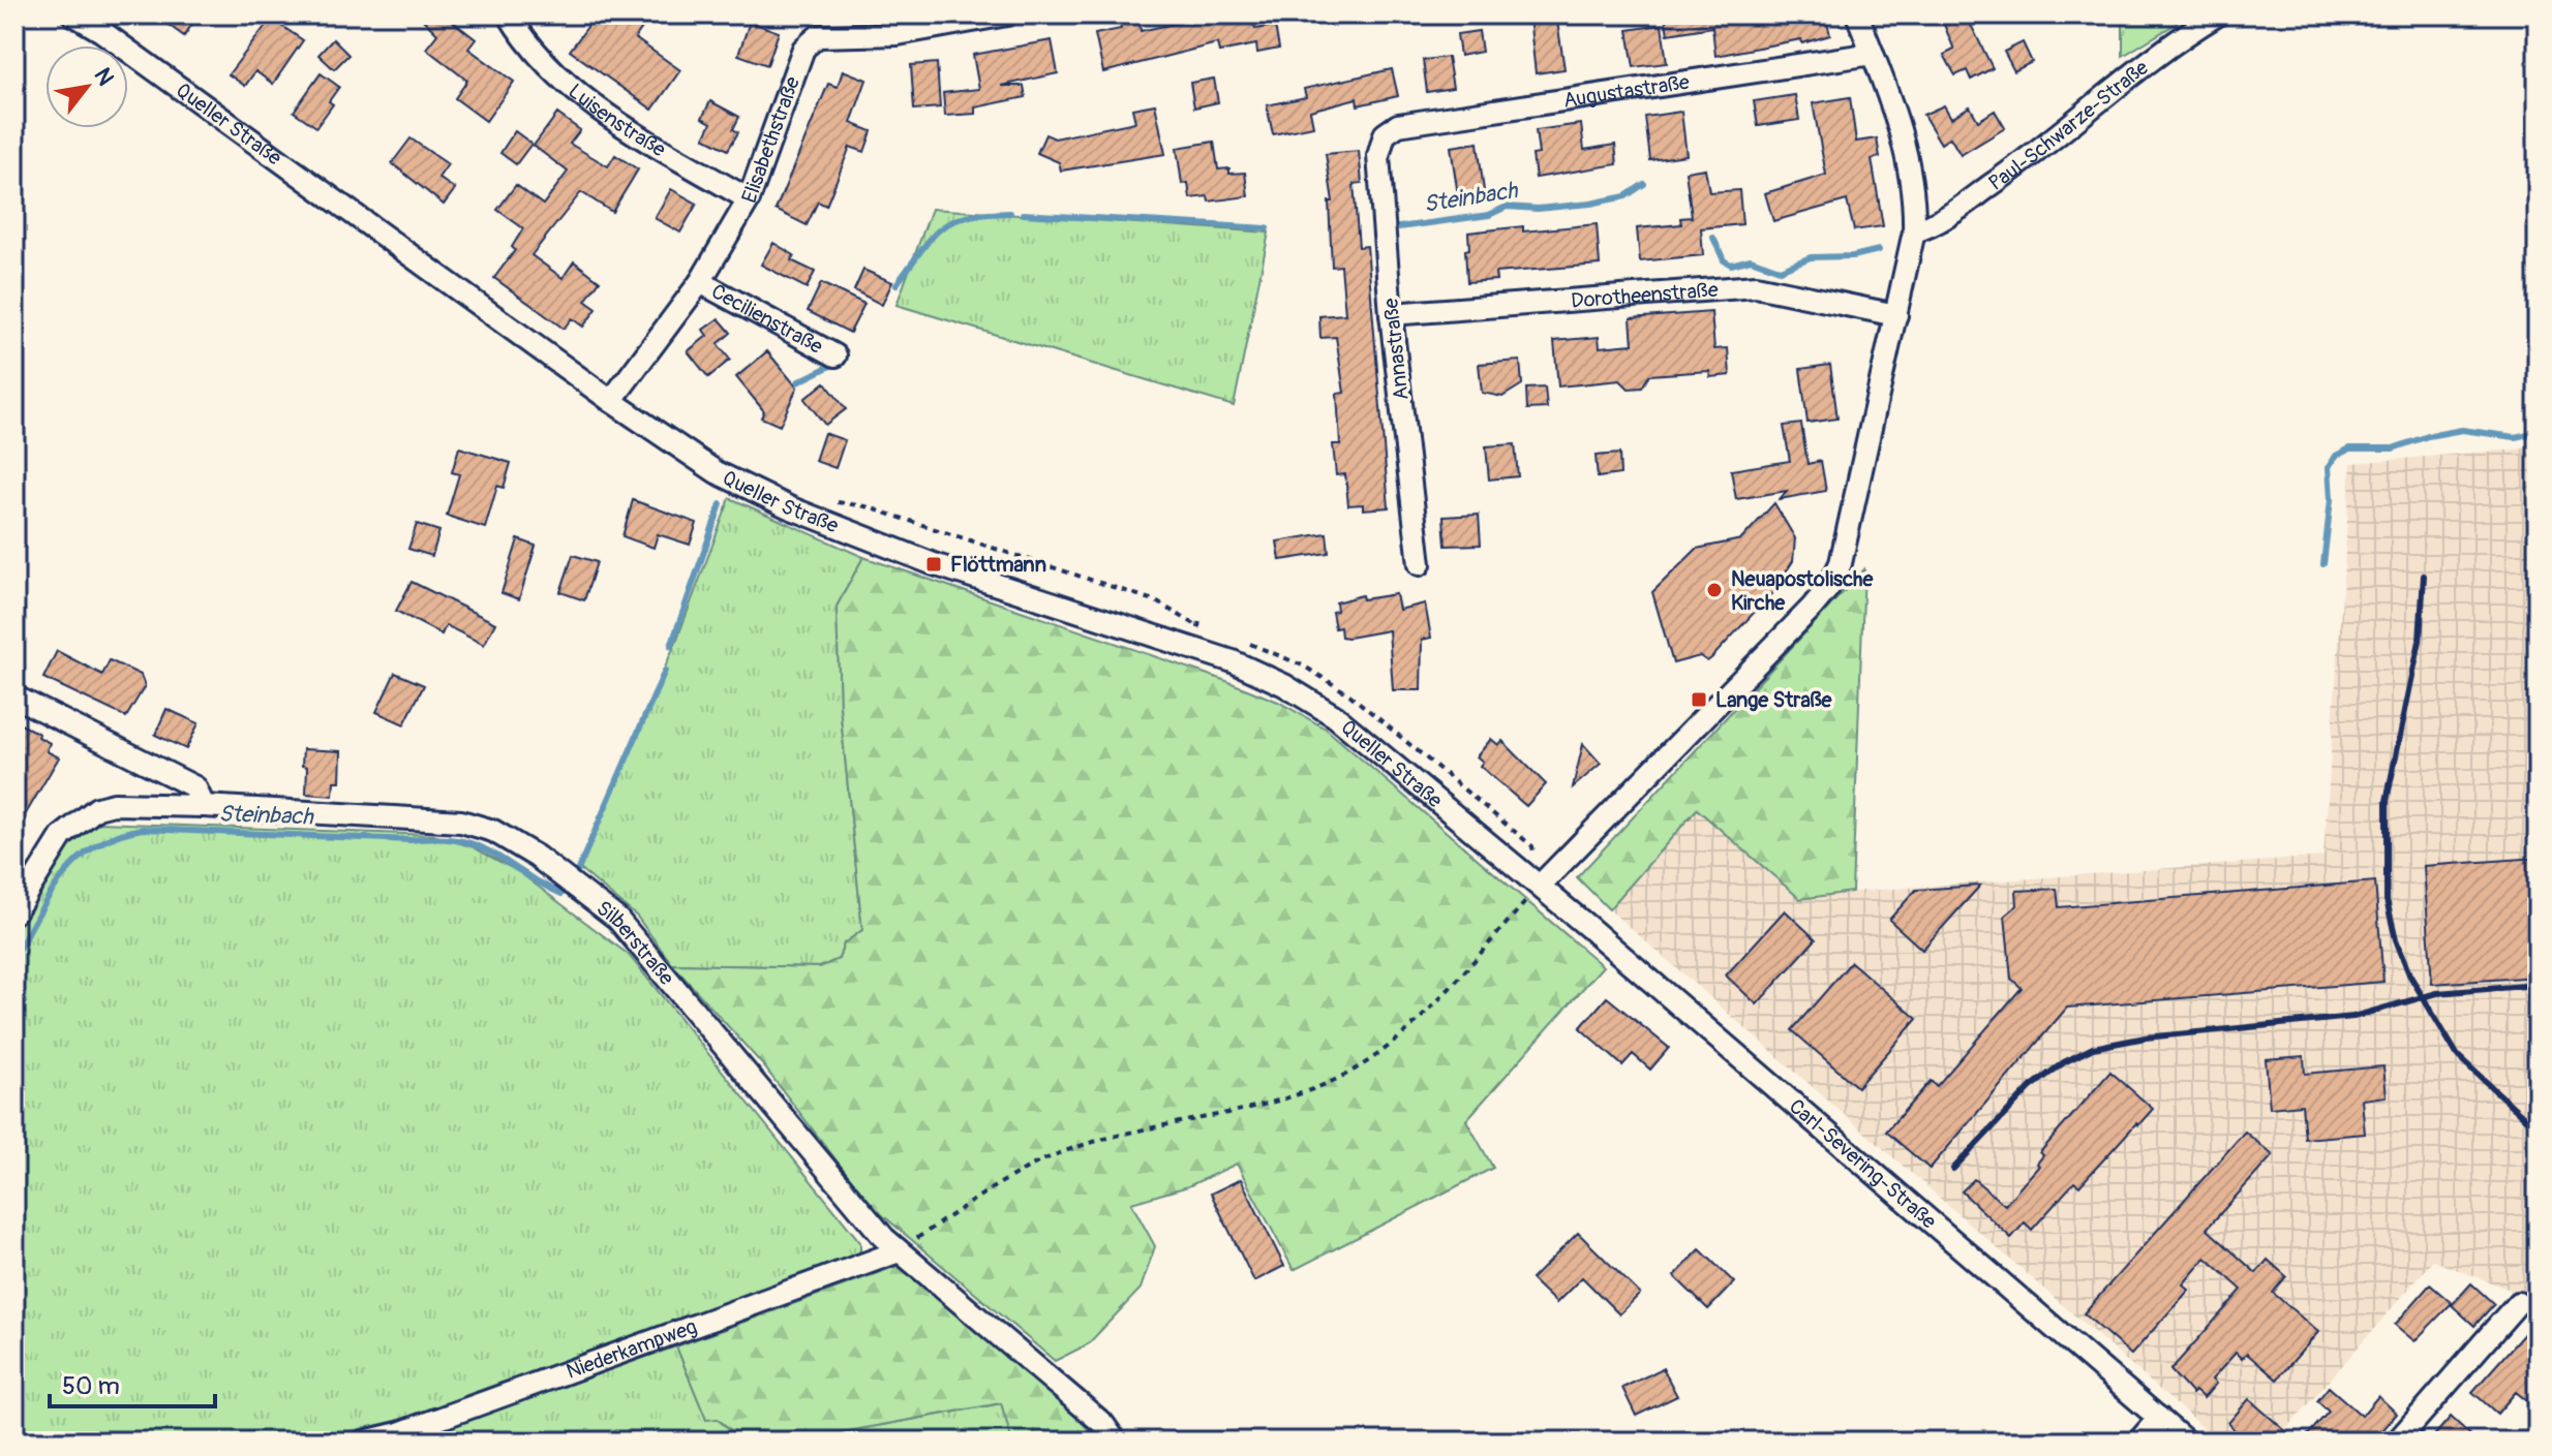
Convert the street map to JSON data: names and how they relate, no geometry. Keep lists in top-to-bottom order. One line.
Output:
{"streets":{"street":["Augustastraße","Luisenstraße","Queller Straße","Paul-Schwarze-Straße","Elisabethstraße","Dorotheenstraße","Cecilienstraße","Annastraße","Silberstraße","Carl-Severing-Straße","Niederkampweg"]},"crossings":[["Augustastraße","Annastraße"],["Luisenstraße","Elisabethstraße"],["Queller Straße","Elisabethstraße"],["Queller Straße","Carl-Severing-Straße"],["Elisabethstraße","Cecilienstraße"],["Dorotheenstraße","Annastraße"],["Silberstraße","Niederkampweg"]],"water":["Steinbach"],"places":{"transit":["Flöttmann","Lange Straße"],"other":["Neuapostolische Kirche"]},"scale_bar":"50 m","north":"top right"}
